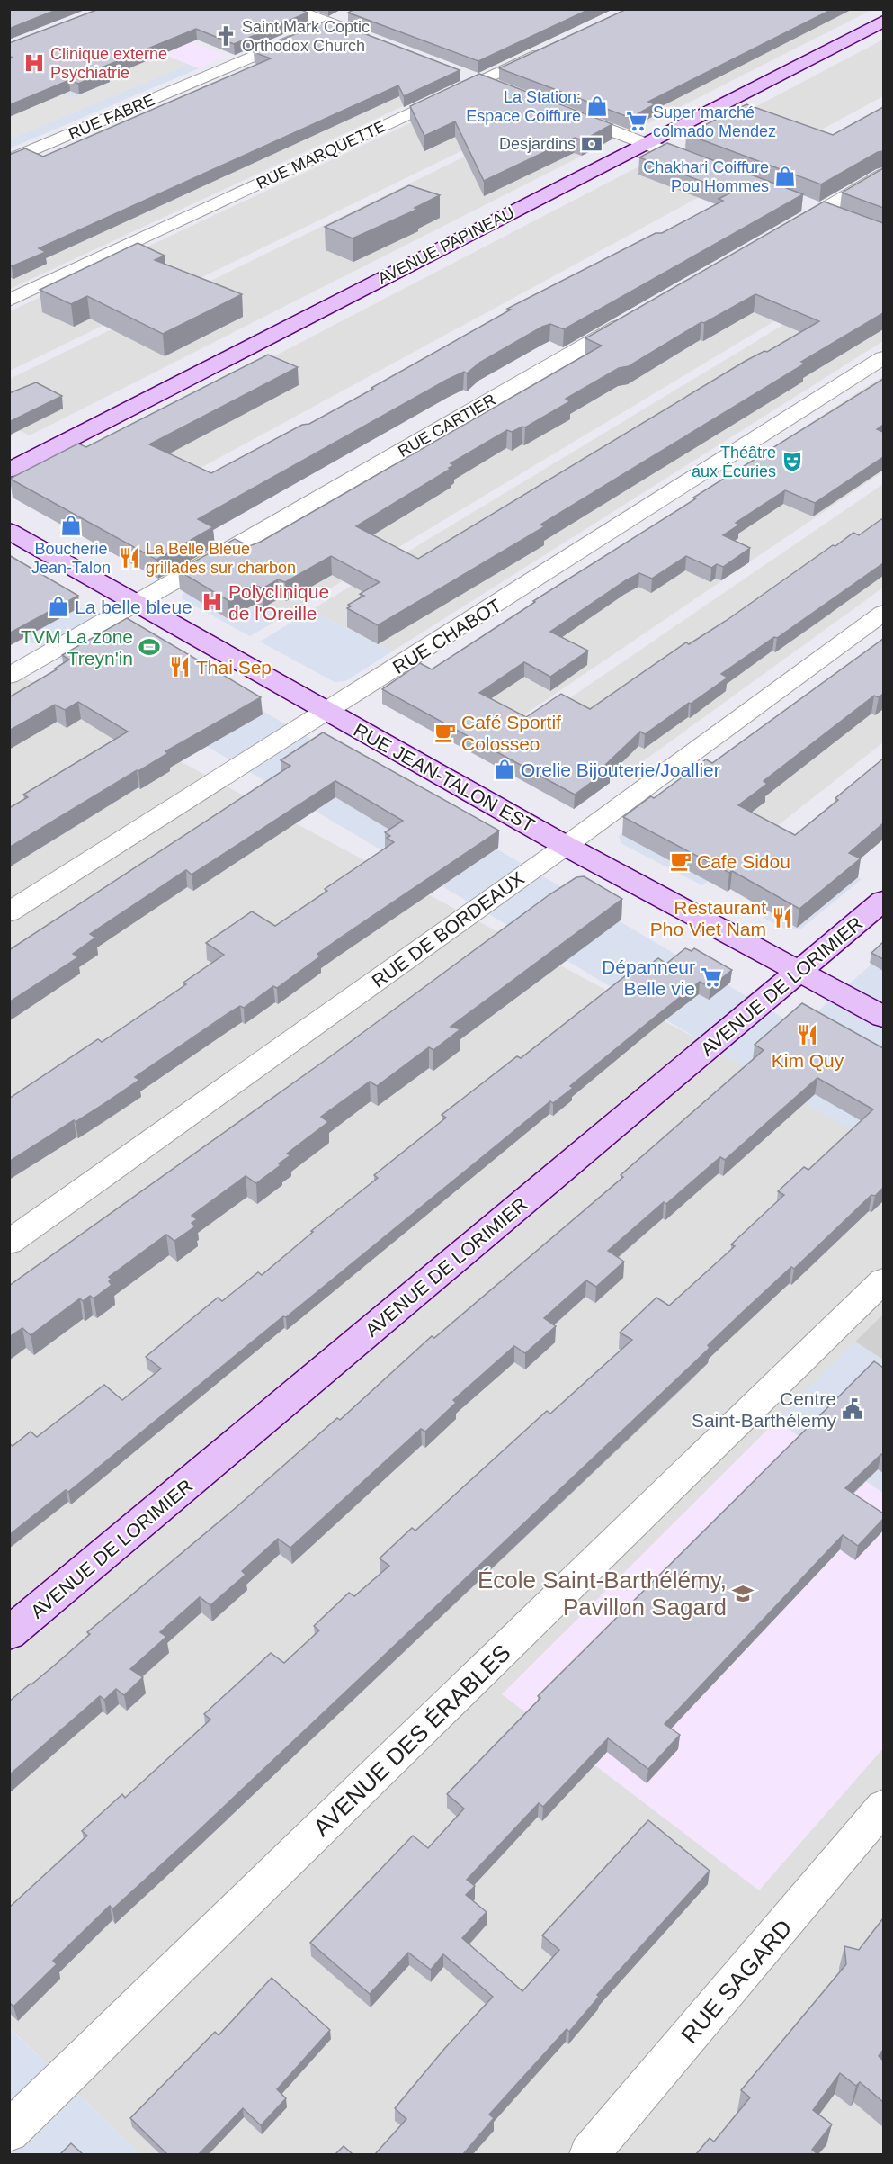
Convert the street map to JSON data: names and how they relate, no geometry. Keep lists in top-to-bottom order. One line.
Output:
{"streets":{"main road":["AVENUE PAPINEAU","RUE JEAN-TALON EST","AVENUE DE LORIMIER"],"street":["RUE FABRE","RUE MARQUETTE","RUE CARTIER","RUE CHABOT","RUE DE BORDEAUX","AVENUE DES ÉRABLES","RUE SAGARD"]},"crossings":[["RUE CARTIER","RUE JEAN-TALON EST"],["RUE CHABOT","RUE JEAN-TALON EST"],["RUE JEAN-TALON EST","RUE DE BORDEAUX"],["RUE JEAN-TALON EST","AVENUE DE LORIMIER"]],"places":{"church":["Saint Mark Coptic Orthodox Church"],"hospital":["Clinique externe Psychiatrie","Polyclinique de l'Oreille"],"shop":["La Station: Espace Coiffure","Chakhari Coiffure Pou Hommes","Boucherie Jean-Talon","La belle bleue","Orelie Bijouterie/Joallier"],"supermarket":["Super marché colmado Mendez","Dépanneur Belle vie"],"bank":["Desjardins"],"theatre":["Théâtre aux Écuries"],"restaurant":["La Belle Bleue grillades sur charbon","Thai Sep","Restaurant Pho Viet Nam","Kim Quy"],"sports":["TVM La zone Treyn'in"],"cafe":["Café Sportif Colosseo","Cafe Sidou"],"public building":["Centre Saint-Barthélemy"],"school or university":["École Saint-Barthélémy, Pavillon Sagard"]}}
